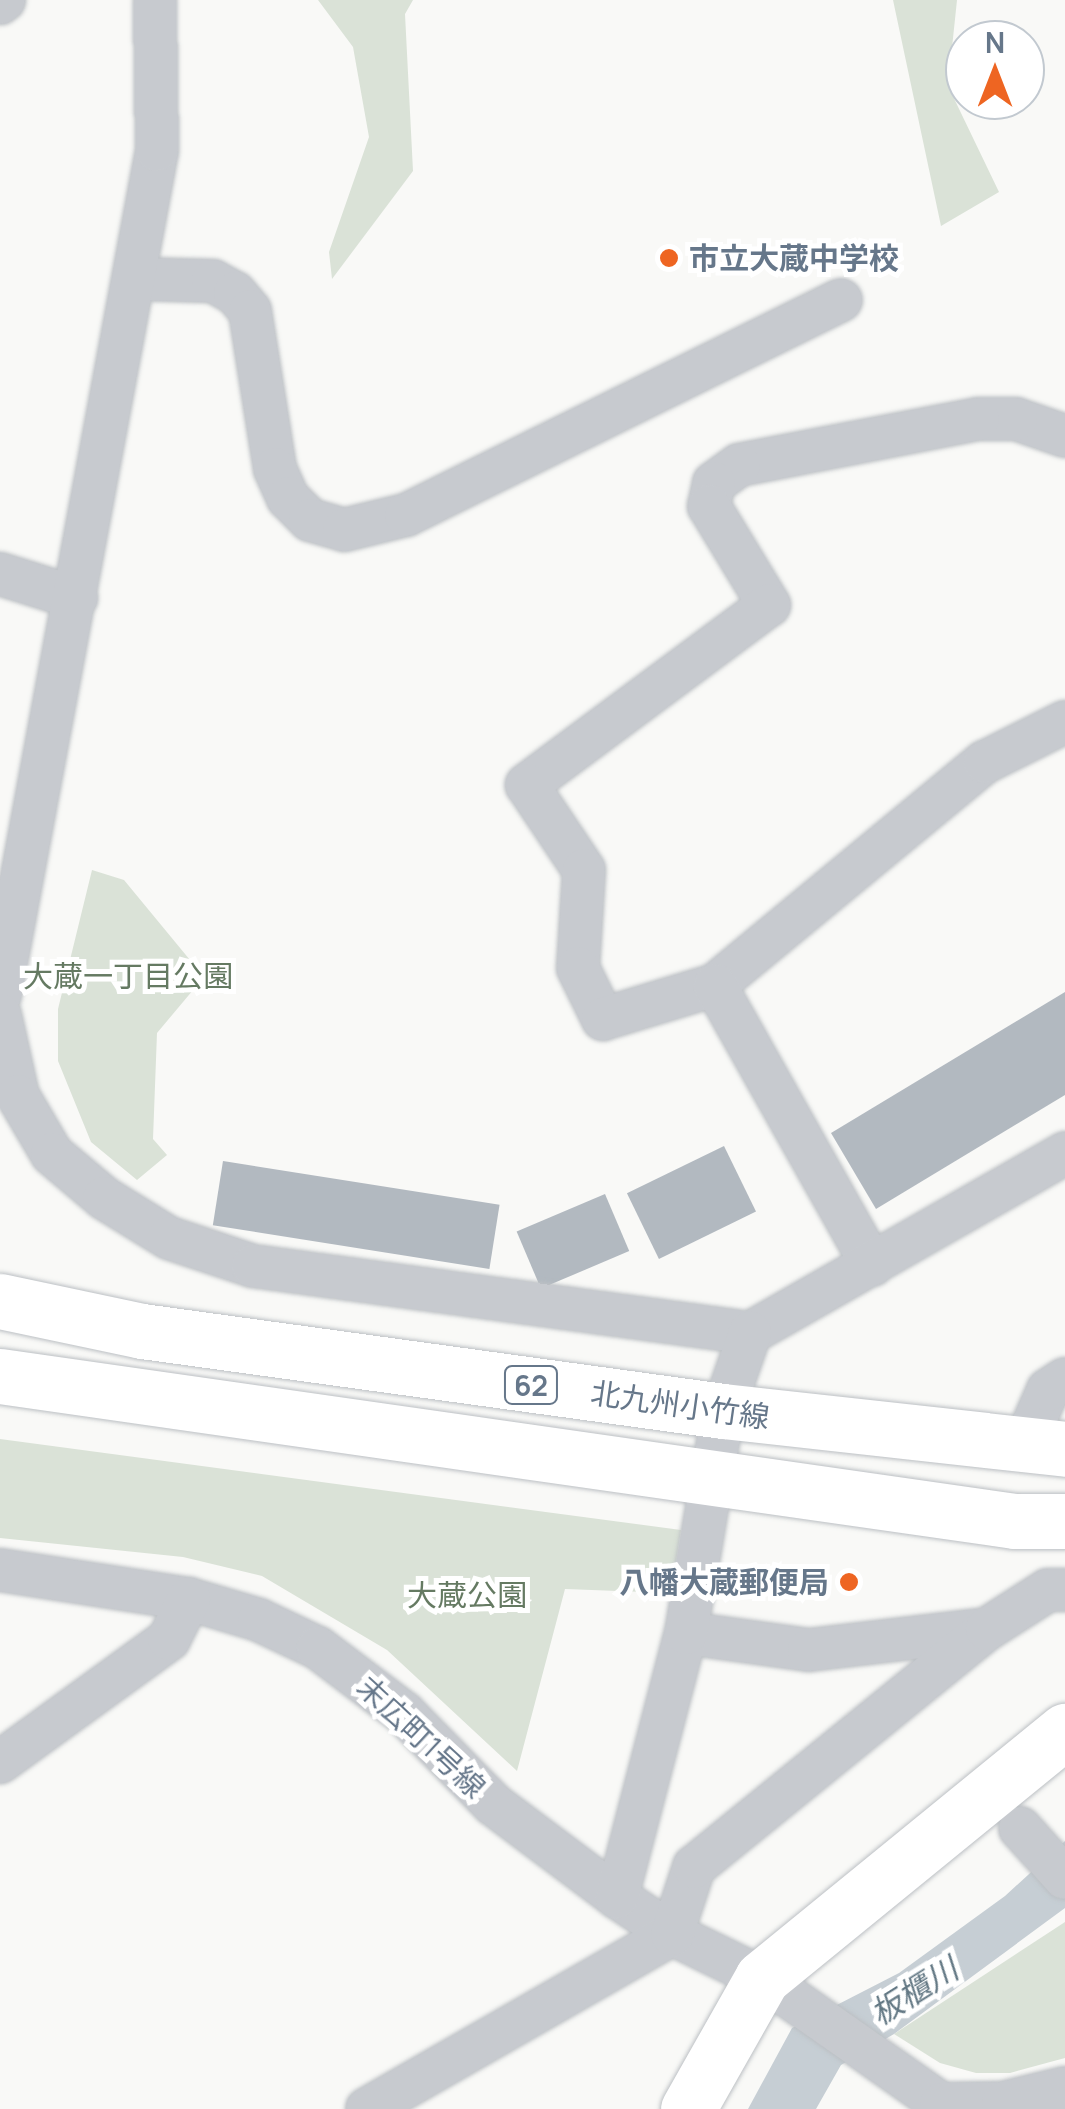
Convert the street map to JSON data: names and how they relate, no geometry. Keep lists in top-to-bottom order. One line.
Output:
{"streets":{"main road":["62","北九州小竹線"],"street":["末広町1号線"]},"water":["板櫃川"],"parks":["大蔵一丁目公園","大蔵公園"],"places":["市立大蔵中学校","八幡大蔵郵便局"],"north":"top"}
